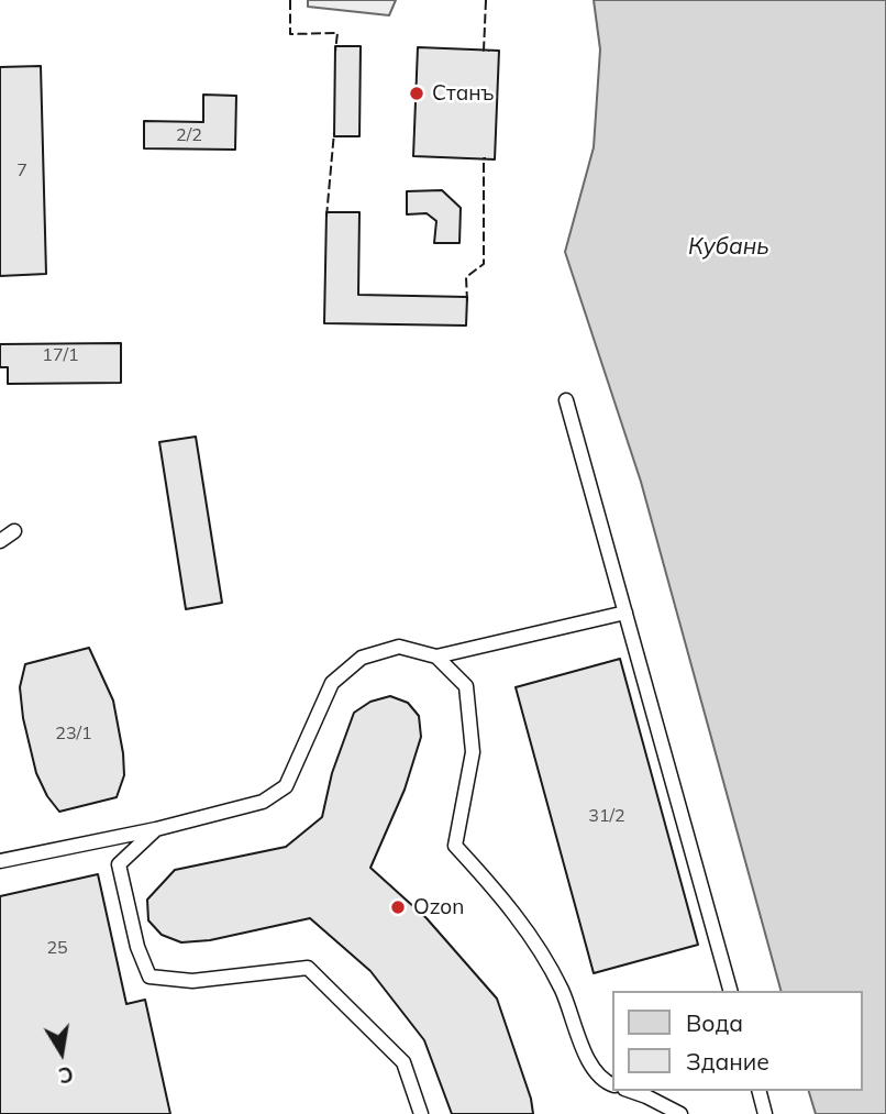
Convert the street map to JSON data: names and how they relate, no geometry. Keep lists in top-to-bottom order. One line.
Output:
{"water":["Кубань"],"places":["Станъ","Ozon"],"house_numbers":["2/2","7","17/1","23/1","31/2","25"],"legend":["Вода","Здание"],"north":"bottom"}
